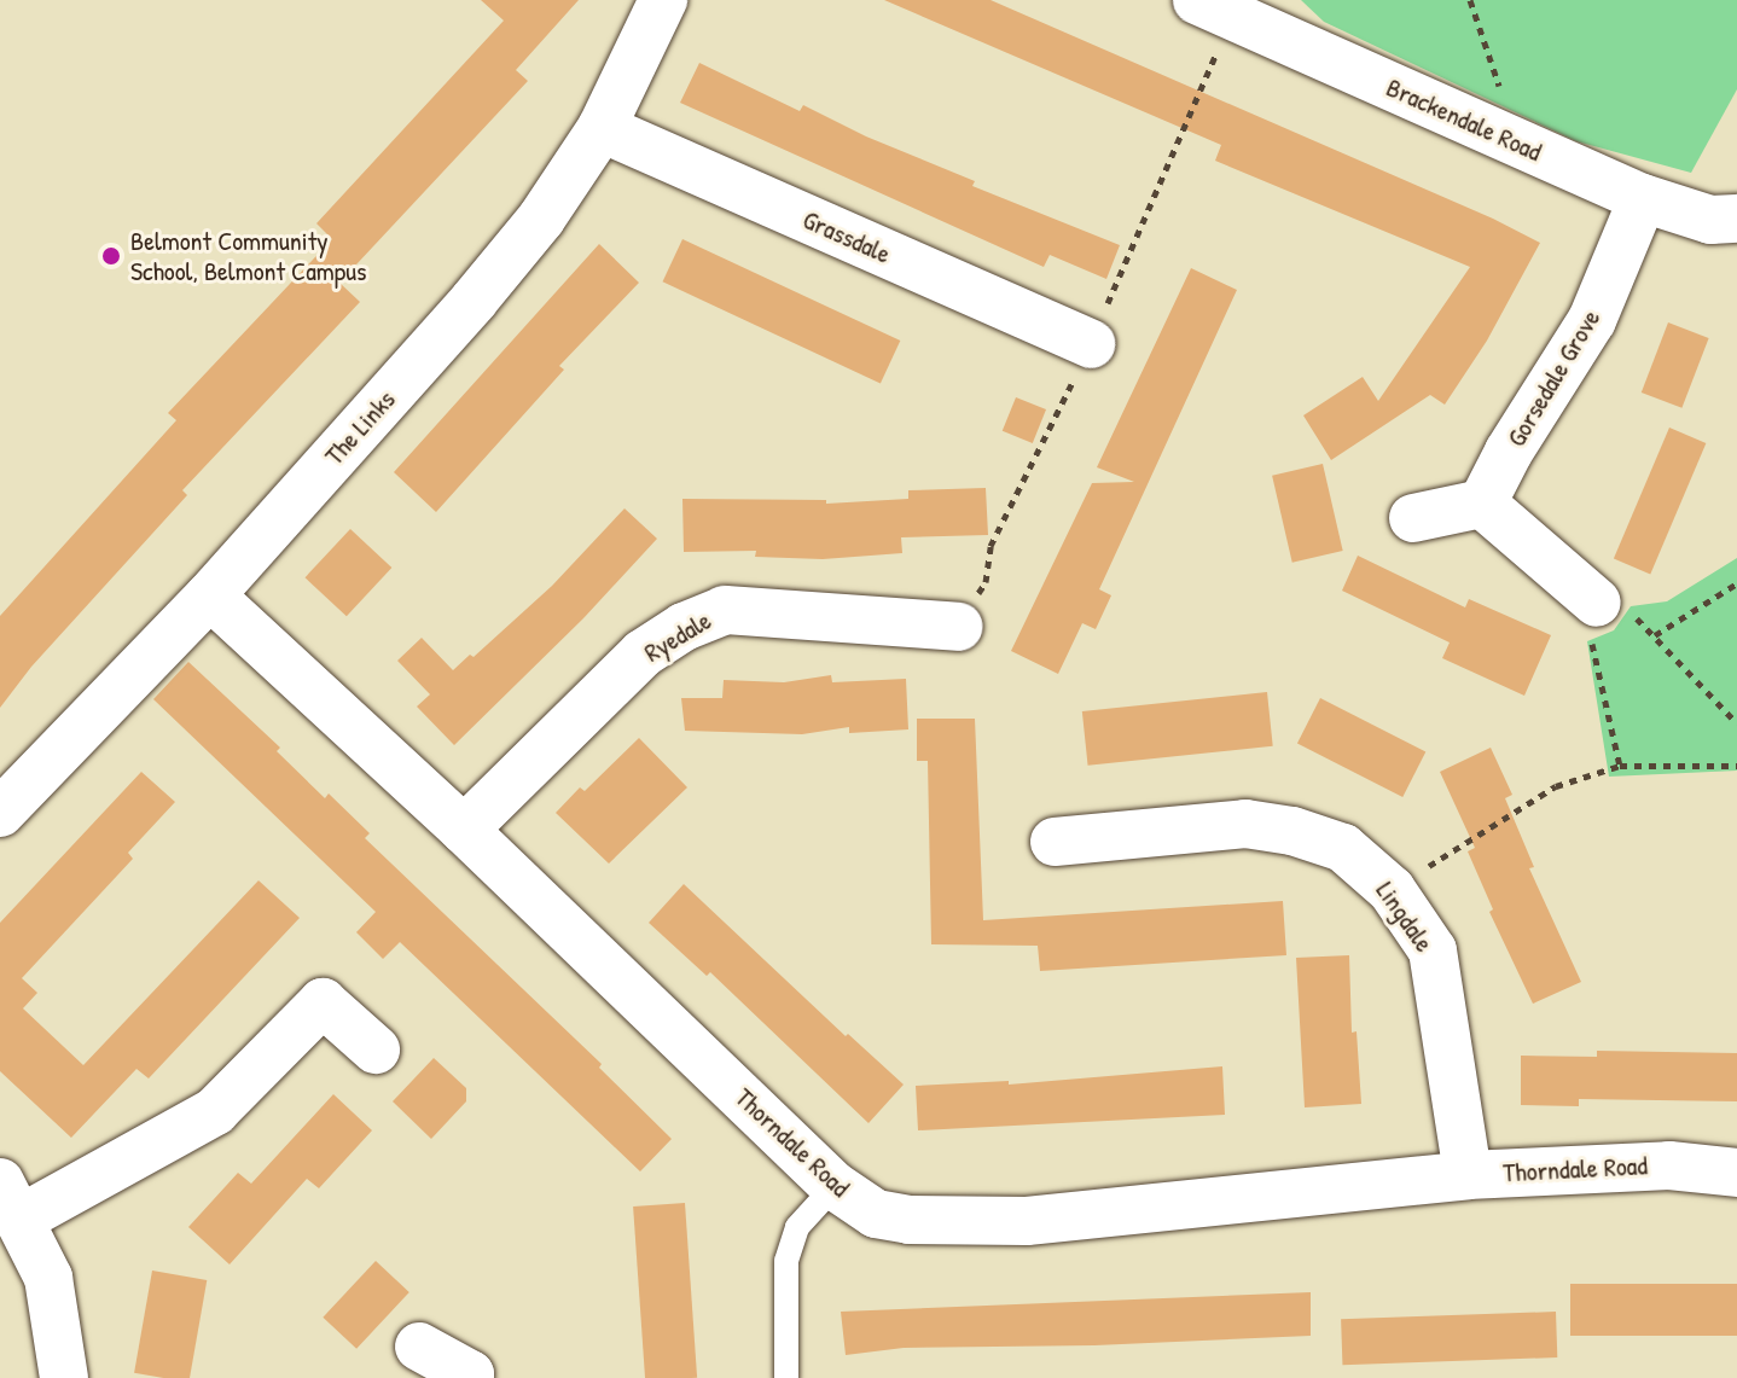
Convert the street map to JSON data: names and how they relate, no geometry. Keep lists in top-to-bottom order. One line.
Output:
{"streets":{"street":["Brackendale Road","Grassdale","Gorsedale Grove","The Links","Ryedale","Lingdale","Thorndale Road"]},"crossings":[["Brackendale Road","Gorsedale Grove"],["Grassdale","The Links"],["The Links","Thorndale Road"],["Ryedale","Thorndale Road"],["Lingdale","Thorndale Road"]],"places":["Belmont Community School, Belmont Campus"]}
